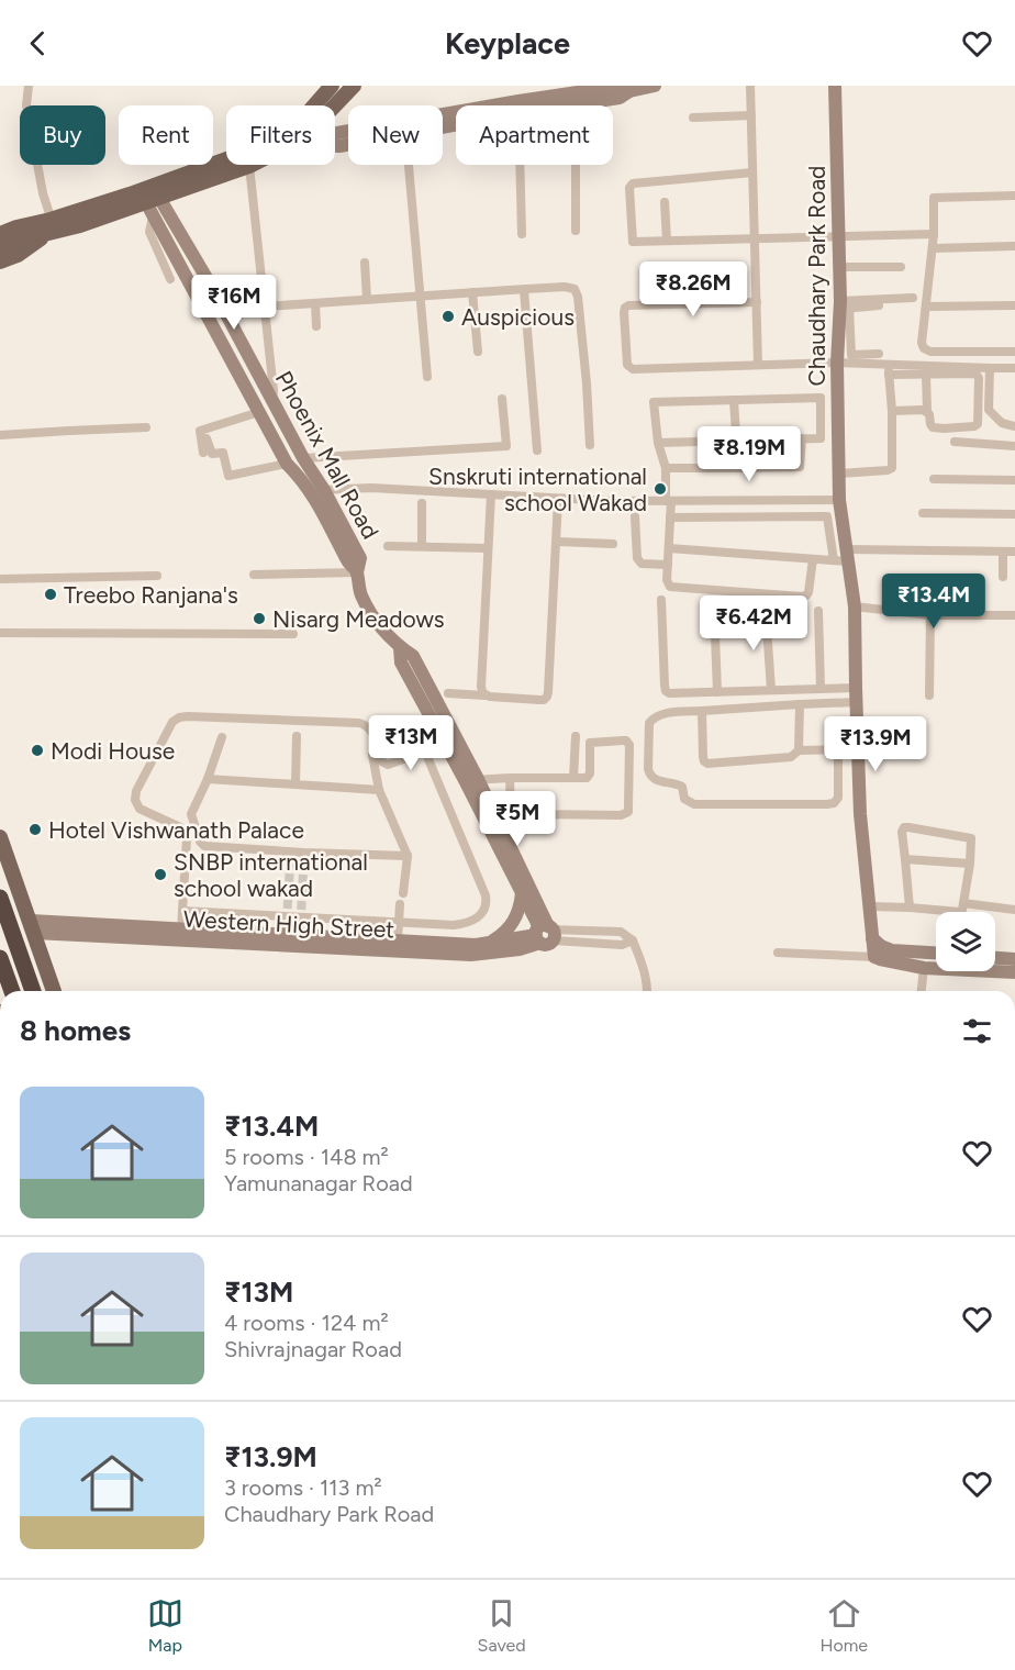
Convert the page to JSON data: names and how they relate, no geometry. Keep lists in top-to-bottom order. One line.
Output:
{"streets":{"street":["Chaudhary Park Road","Phoenix Mall Road","Western High Street"]},"places":["Auspicious","Snskruti international school Wakad","Treebo Ranjana's","Nisarg Meadows","Modi House","Hotel Vishwanath Palace","SNBP international school wakad"],"page":{"header":"Keyplace","chip":["Buy","Rent","Filters","New","Apartment"],"price":["₹8.26M","₹16M","₹8.19M","₹13.4M","₹6.42M","₹13M","₹13.9M","₹5M"],"heading":"8 homes","list":[{"name":"₹13.4M","note":"5 rooms · 148 m² · Yamunanagar Road"},{"name":"₹13M","note":"4 rooms · 124 m² · Shivrajnagar Road"},{"name":"₹13.9M","note":"3 rooms · 113 m² · Chaudhary Park Road"}],"tabs":["Map","Saved","Home"]}}
